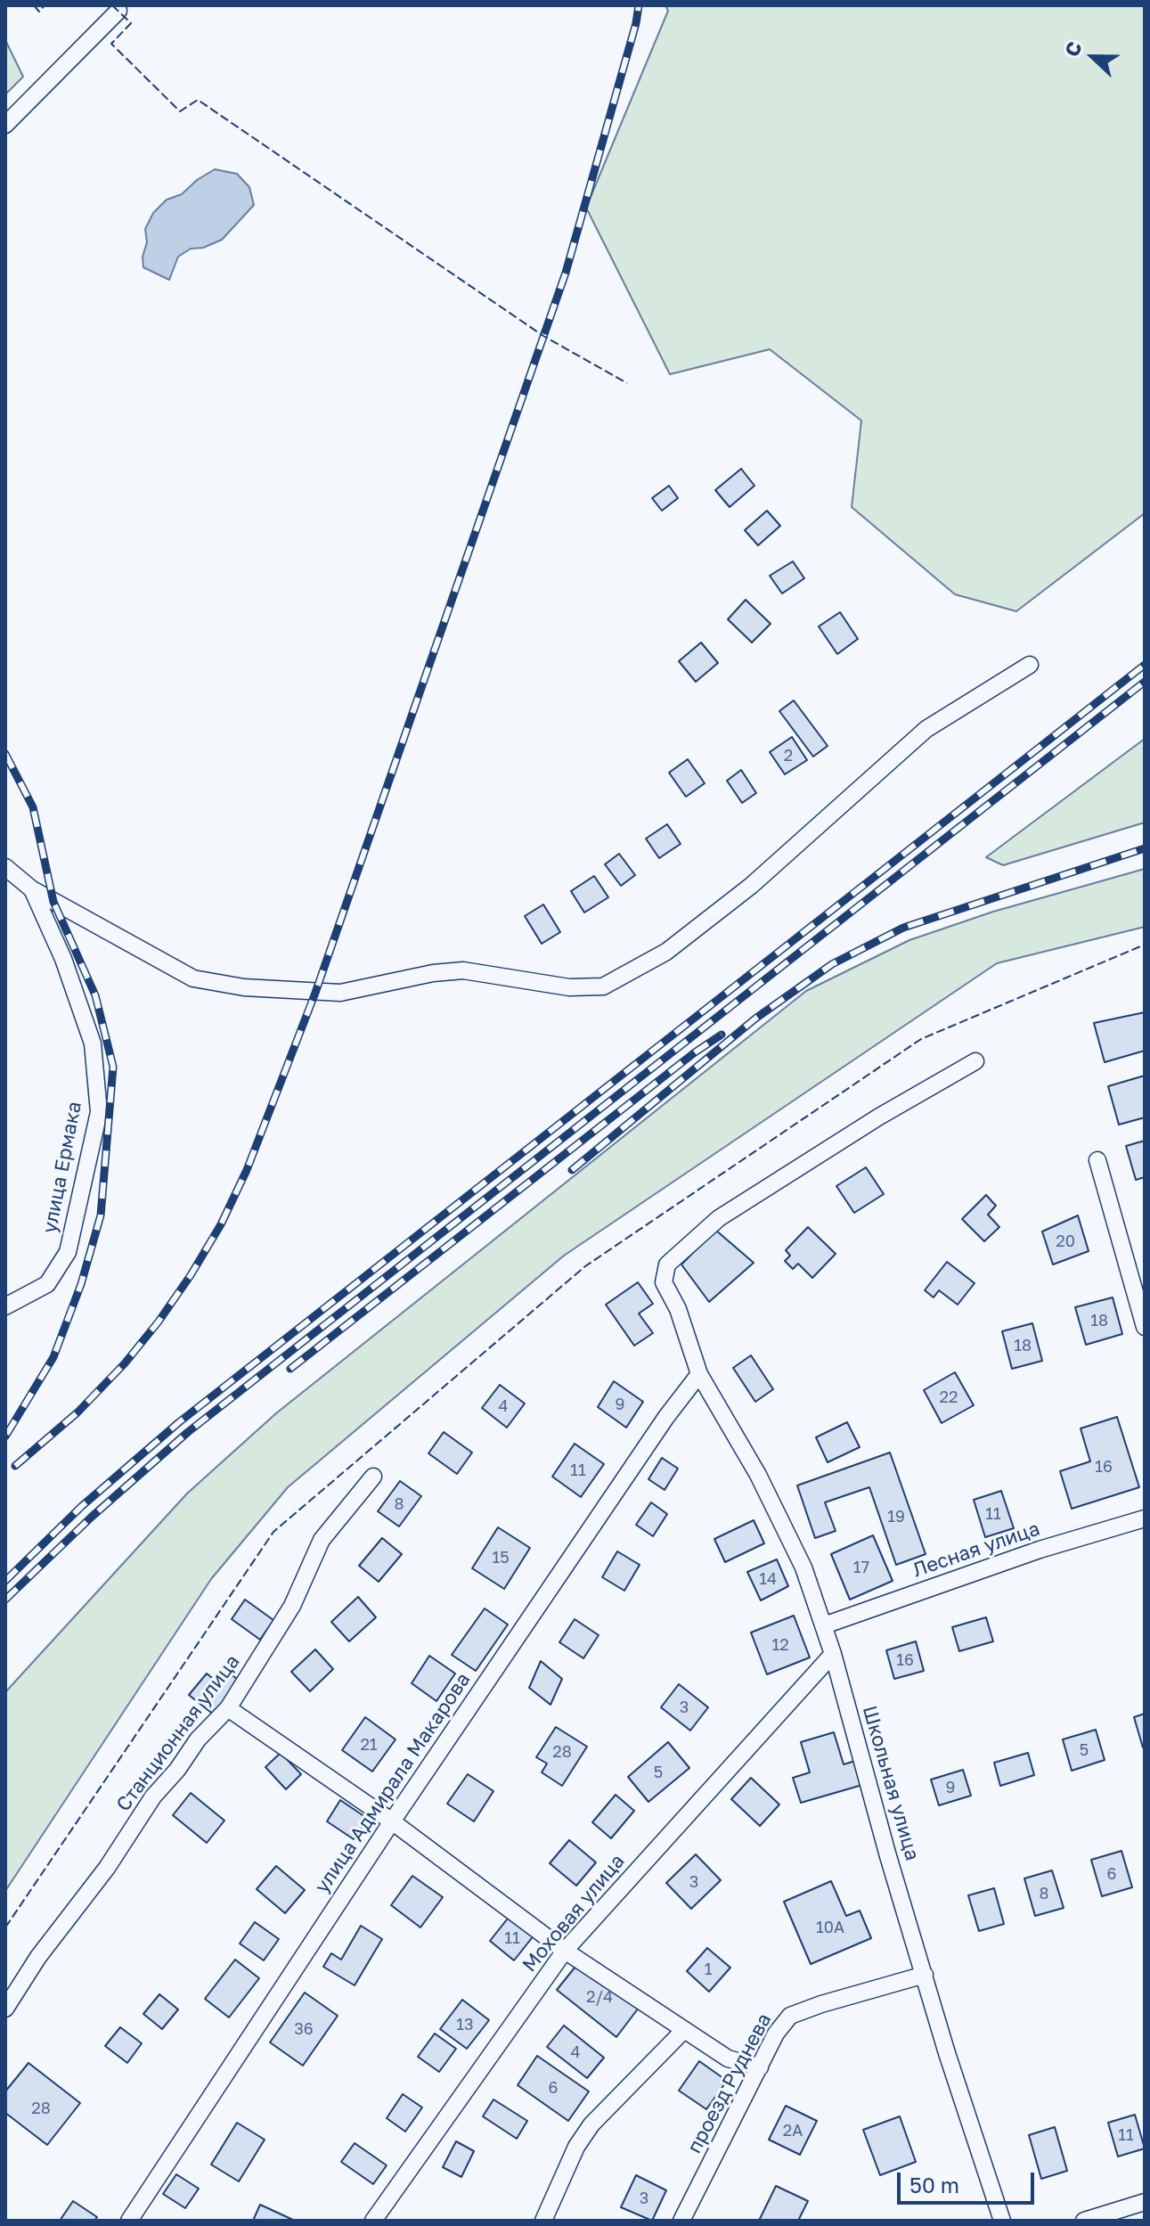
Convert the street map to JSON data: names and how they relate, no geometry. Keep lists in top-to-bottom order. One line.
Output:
{"streets":{"street":["улица Ермака","Лесная улица","Станционная улица","улица Адмирала Макарова","Школьная улица","Моховая улица","проезд Руднева"]},"crossings":[["Лесная улица","Школьная улица"],["улица Адмирала Макарова","Школьная улица"],["Школьная улица","Моховая улица"],["Школьная улица","проезд Руднева"]],"house_numbers":["2","20","18","18","22","9","4","16","11","8","11","19","15","17","14","12","16","3","21","5","28","5","9","6","3","8","10А","11","1","2/4","13","36","4","6","28","2А","11","3"],"scale_bar":"50 m","north":"left"}
